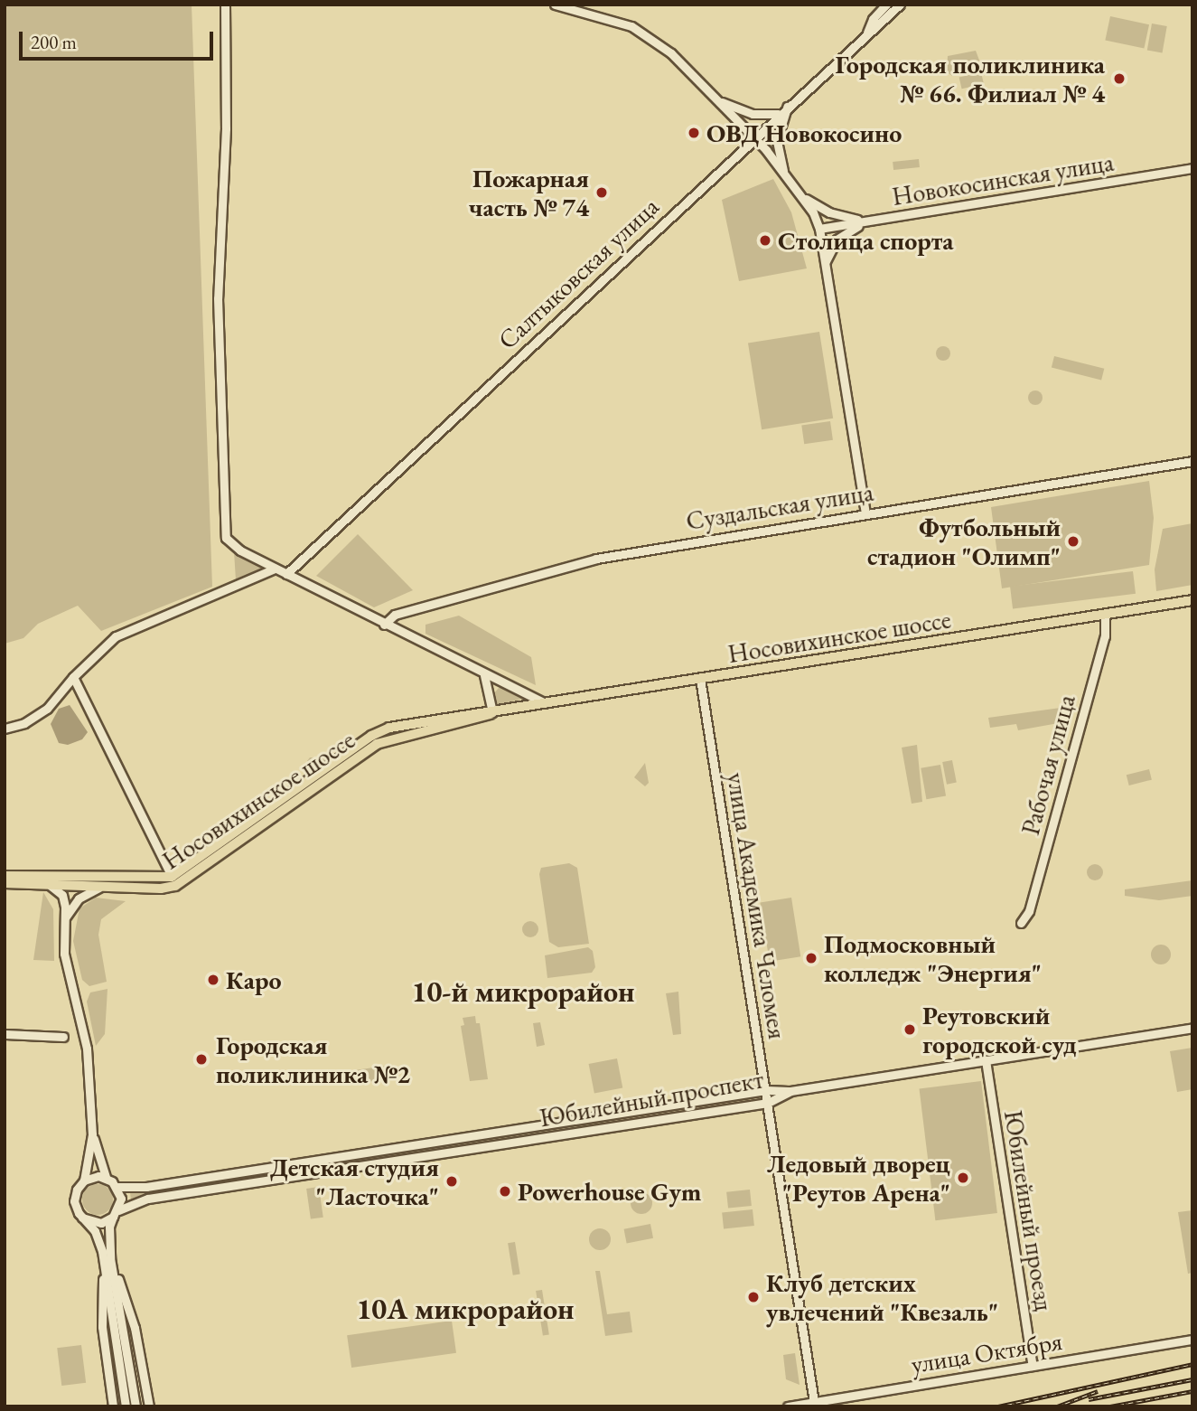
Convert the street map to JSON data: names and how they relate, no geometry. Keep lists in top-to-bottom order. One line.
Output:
{"streets":{"main road":["Носовихинское шоссе"],"street":["Новокосинская улица","Салтыковская улица","Суздальская улица","Рабочая улица","улица Академика Челомея","Юбилейный проспект","Юбилейный проезд","улица Октября"]},"crossings":[["Носовихинское шоссе","Рабочая улица"],["Носовихинское шоссе","улица Академика Челомея"],["улица Академика Челомея","Юбилейный проспект"],["улица Академика Челомея","улица Октября"],["Юбилейный проспект","Юбилейный проезд"],["Юбилейный проезд","улица Октября"]],"districts":["10-й микрорайон","10А микрорайон"],"places":["Городская поликлиника № 66. Филиал № 4","ОВД Новокосино","Пожарная часть № 74","Столица спорта","Футбольный стадион \"Олимп\"","Подмосковный колледж \"Энергия\"","Каро","Реутовский городской суд","Городская поликлиника №2","Ледовый дворец \"Реутов Арена\"","Детская студия \"Ласточка\"","Powerhouse Gym","Клуб детских увлечений \"Квезаль\""],"scale_bar":"200 m"}
